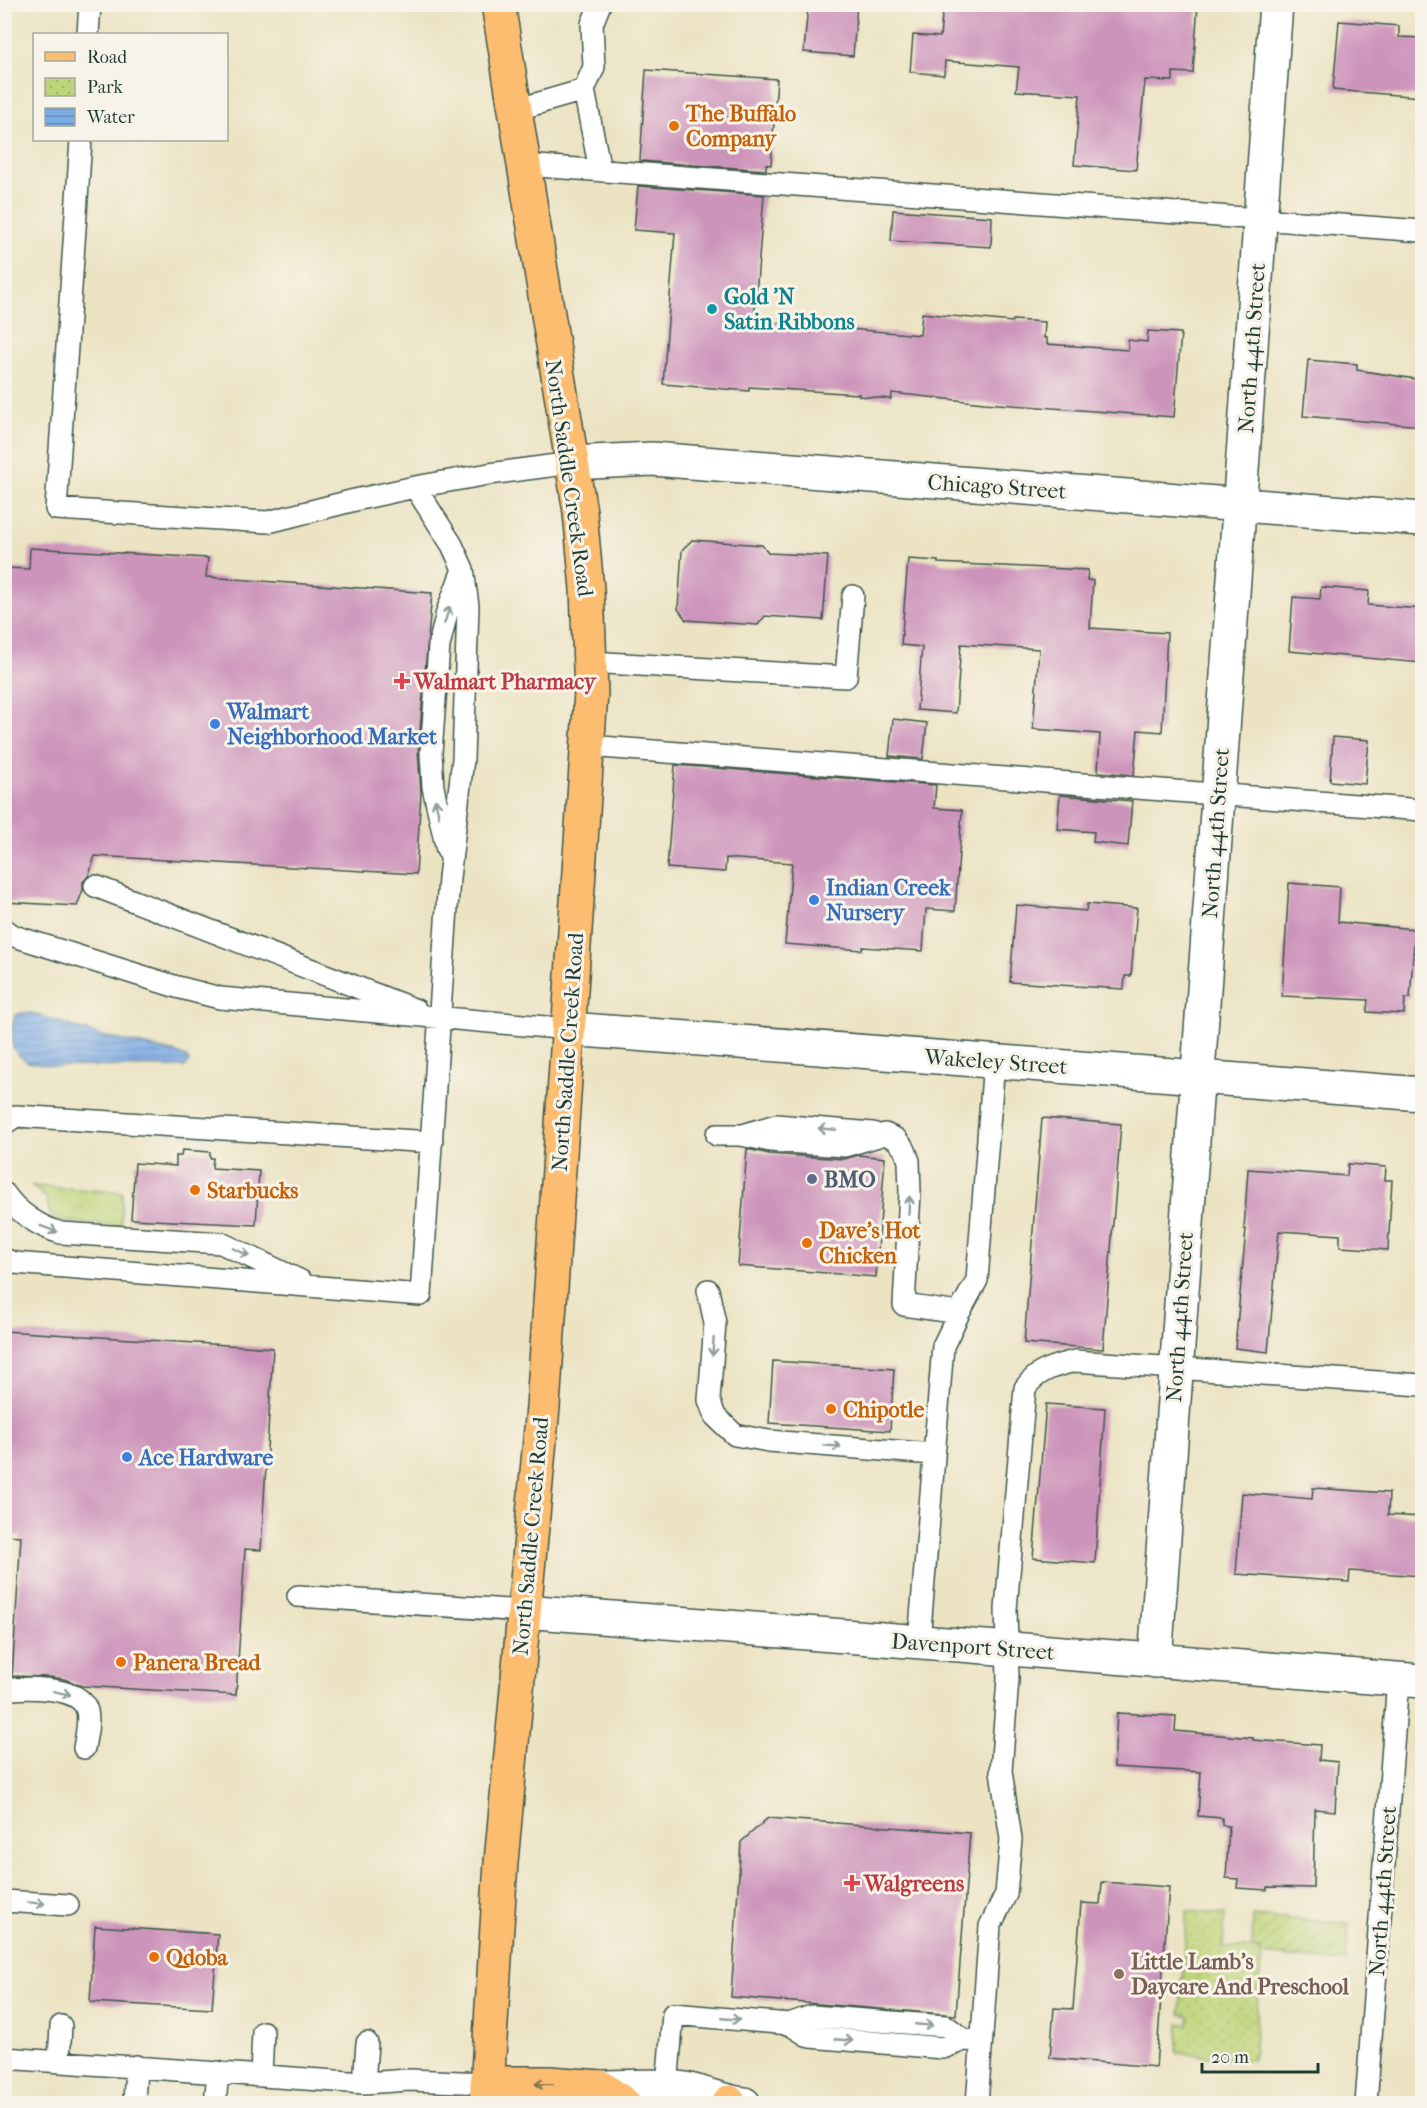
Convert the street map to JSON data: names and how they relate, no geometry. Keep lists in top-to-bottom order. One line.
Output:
{"streets":{"main road":["North Saddle Creek Road"],"street":["North 44th Street","Chicago Street","Wakeley Street","Davenport Street"]},"crossings":[["North 44th Street","Chicago Street"],["North 44th Street","Wakeley Street"],["North 44th Street","Davenport Street"],["North Saddle Creek Road","Chicago Street"],["North Saddle Creek Road","Wakeley Street"],["North Saddle Creek Road","Davenport Street"]],"places":{"other":["The Buffalo Company","Gold 'N Satin Ribbons","Walmart Neighborhood Market","Indian Creek Nursery","BMO","Starbucks","Dave's Hot Chicken","Chipotle","Ace Hardware","Panera Bread","Qdoba","Little Lamb's Daycare And Preschool"],"health":["Walmart Pharmacy","Walgreens"]},"legend":["Road","Park","Water"],"scale_bar":"20 m"}
